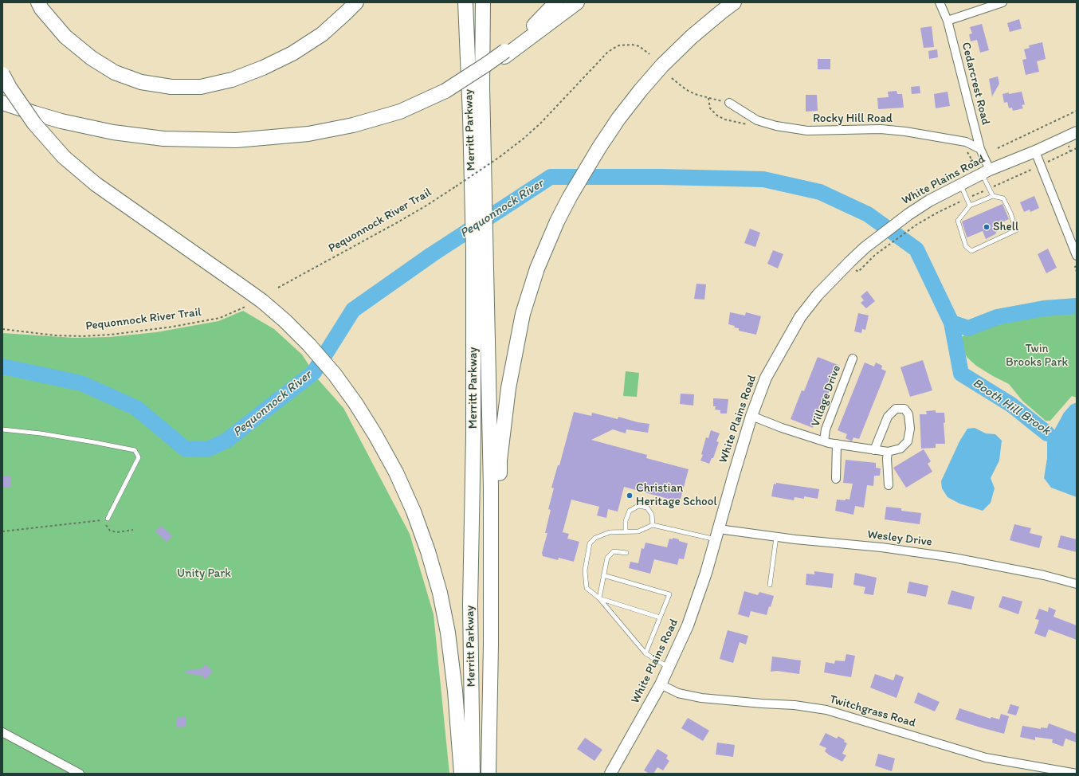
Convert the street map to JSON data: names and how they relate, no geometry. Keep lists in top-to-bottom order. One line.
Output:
{"streets":{"highway":["Merritt Parkway"],"main road":["White Plains Road"],"street":["Cedarcrest Road","Rocky Hill Road","Village Drive","Wesley Drive","Twitchgrass Road"],"path":["Pequonnock River Trail"]},"crossings":[["Cedarcrest Road","Rocky Hill Road"],["Cedarcrest Road","White Plains Road"],["White Plains Road","Village Drive"],["White Plains Road","Wesley Drive"],["White Plains Road","Twitchgrass Road"]],"water":["Pequonnock River","Booth Hill Brook"],"parks":["Twin Brooks Park","Unity Park"],"places":["Shell","Christian Heritage School"]}
